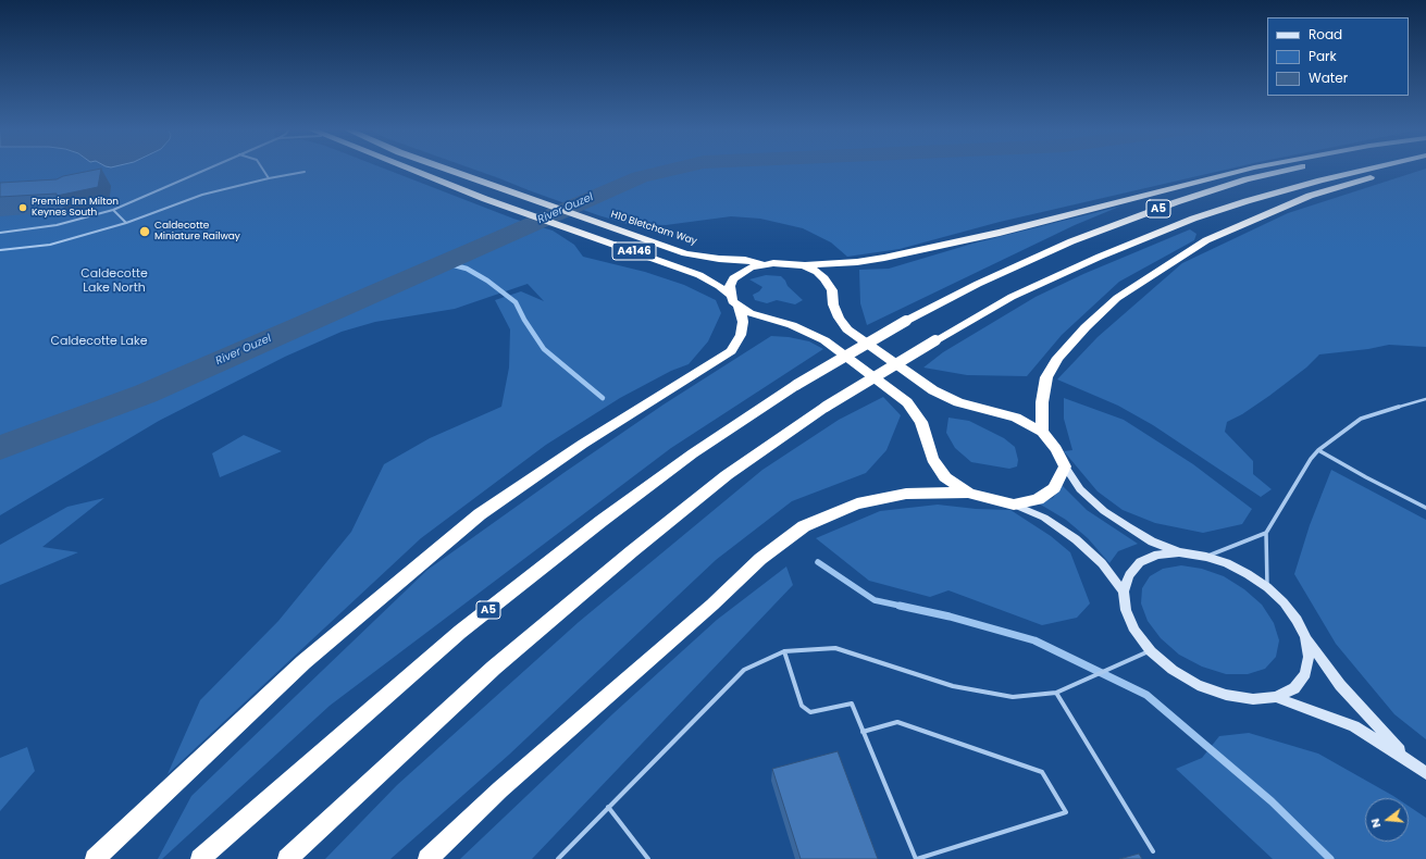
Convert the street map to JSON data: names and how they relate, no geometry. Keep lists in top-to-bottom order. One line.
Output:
{"streets":{"highway":["A5","H10 Bletcham Way","A4146"]},"water":["River Ouzel"],"parks":["Caldecotte Lake North","Caldecotte Lake"],"places":["Premier Inn Milton Keynes South","Caldecotte Miniature Railway"],"legend":["Road","Park","Water"],"north":"left"}
